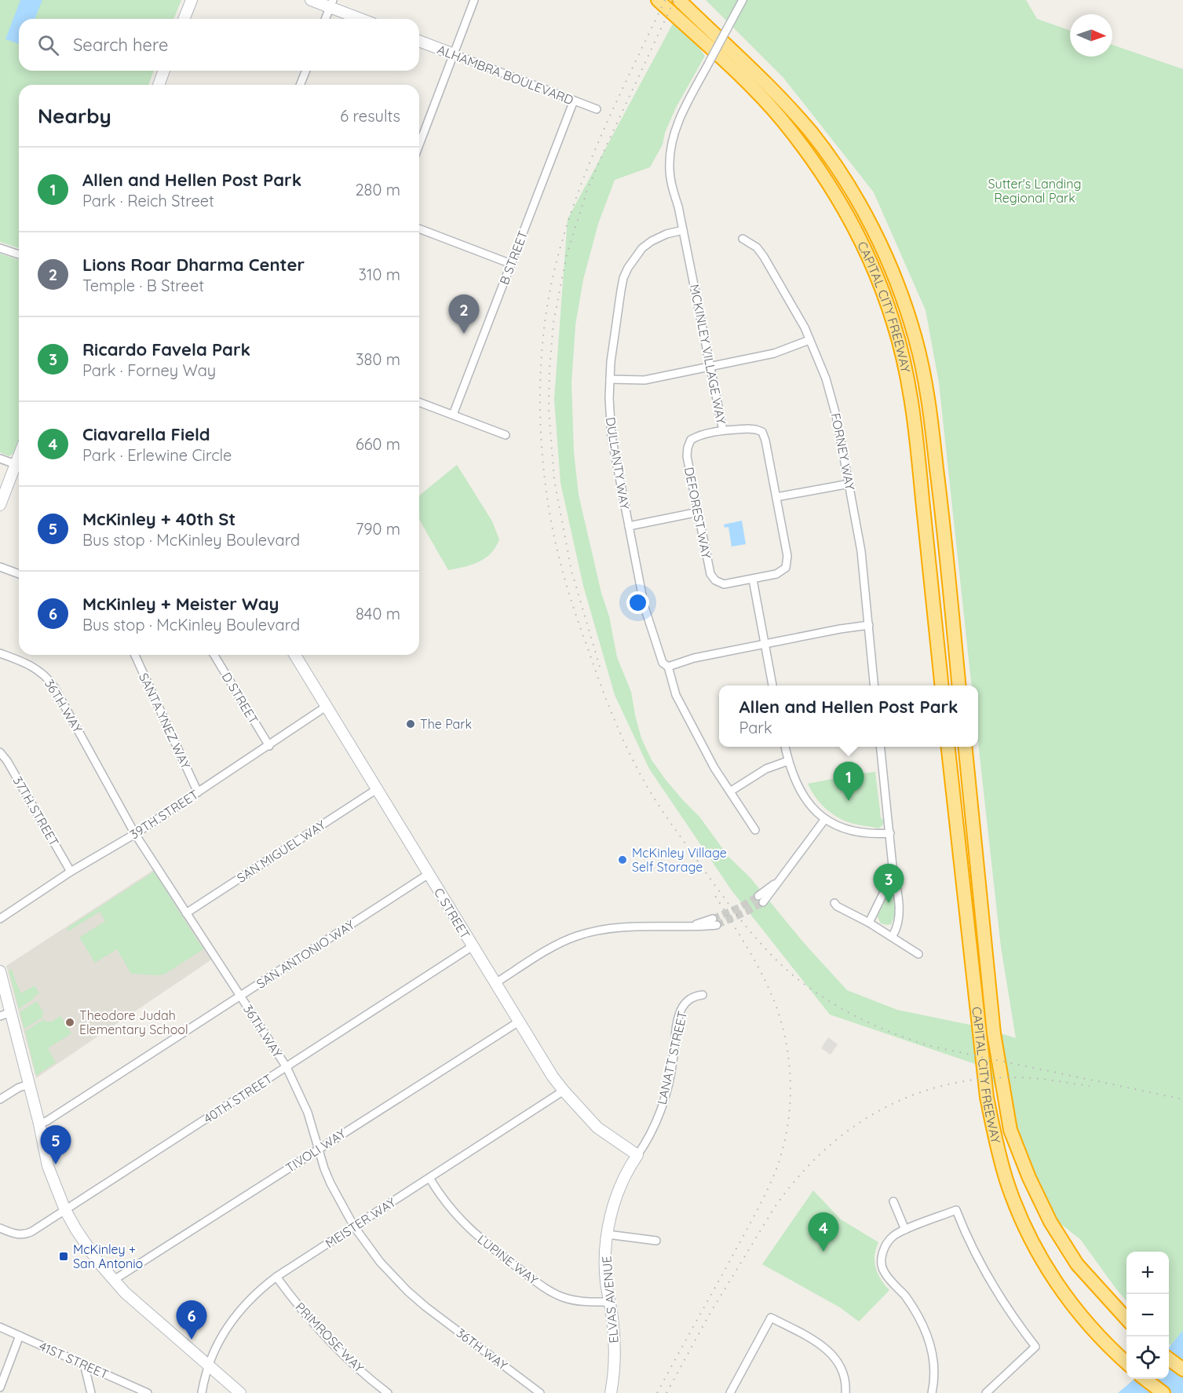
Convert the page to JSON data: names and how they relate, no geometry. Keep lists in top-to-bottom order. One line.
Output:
{"streets":{"highway":["CAPITAL CITY FREEWAY"],"street":["ALHAMBRA BOULEVARD","B STREET","MCKINLEY VILLAGE WAY","FORNEY WAY","DULLANTY WAY","DEFOREST WAY","D STREET","36TH WAY","SANTA YNEZ WAY","37TH STREET","39TH STREET","SAN MIGUEL WAY","C STREET","SAN ANTONIO WAY","LANATT STREET","40TH STREET","TIVOLI WAY","MEISTER WAY","LUPINE WAY","ELVAS AVENUE","PRIMROSE WAY","41ST STREET"]},"crossings":[["ALHAMBRA BOULEVARD","B STREET"],["MCKINLEY VILLAGE WAY","DULLANTY WAY"],["MCKINLEY VILLAGE WAY","DEFOREST WAY"],["D STREET","39TH STREET"],["36TH WAY","39TH STREET"],["36TH WAY","SAN MIGUEL WAY"],["36TH WAY","SAN ANTONIO WAY"],["36TH WAY","40TH STREET"],["36TH WAY","TIVOLI WAY"],["36TH WAY","MEISTER WAY"],["SANTA YNEZ WAY","39TH STREET"],["37TH STREET","39TH STREET"],["39TH STREET","C STREET"],["SAN MIGUEL WAY","C STREET"],["C STREET","SAN ANTONIO WAY"],["C STREET","LANATT STREET"],["C STREET","40TH STREET"],["C STREET","TIVOLI WAY"],["C STREET","MEISTER WAY"],["C STREET","ELVAS AVENUE"],["LANATT STREET","ELVAS AVENUE"],["MEISTER WAY","LUPINE WAY"],["MEISTER WAY","PRIMROSE WAY"],["LUPINE WAY","ELVAS AVENUE"]],"parks":["Sutter's Landing Regional Park"],"places":{"other":["The Park","McKinley Village Self Storage","Theodore Judah Elementary School"],"transit":["McKinley + San Antonio"]},"north":"right","page":{"search":"Search here","heading":["Nearby","6 results"],"list":[{"mark":"1","name":"Allen and Hellen Post Park","note":"Park · Reich Street","value":"280 m"},{"mark":"2","name":"Lions Roar Dharma Center","note":"Temple · B Street","value":"310 m"},{"mark":"3","name":"Ricardo Favela Park","note":"Park · Forney Way","value":"380 m"},{"mark":"4","name":"Ciavarella Field","note":"Park · Erlewine Circle","value":"660 m"},{"mark":"5","name":"McKinley + 40th St","note":"Bus stop · McKinley Boulevard","value":"790 m"},{"mark":"6","name":"McKinley + Meister Way","note":"Bus stop · McKinley Boulevard","value":"840 m"}],"pins":["2","1","3","5","4","6"],"popup":["Allen and Hellen Post Park","Park"],"map_buttons":["+","−"]}}
